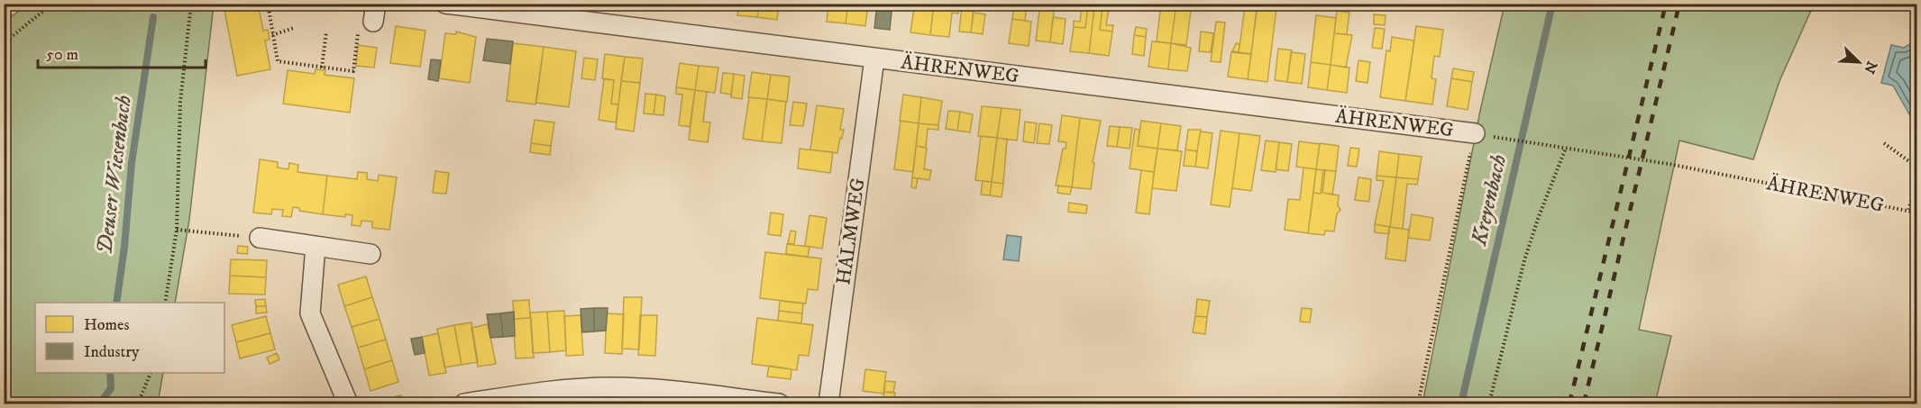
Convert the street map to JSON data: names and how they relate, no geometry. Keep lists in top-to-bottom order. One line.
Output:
{"streets":{"street":["ÄHRENWEG","HALMWEG"]},"crossings":[["ÄHRENWEG","HALMWEG"]],"water":["Deuser Wiesenbach","Kreyenbach"],"legend":["Homes","Industry"],"scale_bar":"50 m","north":"bottom right"}
